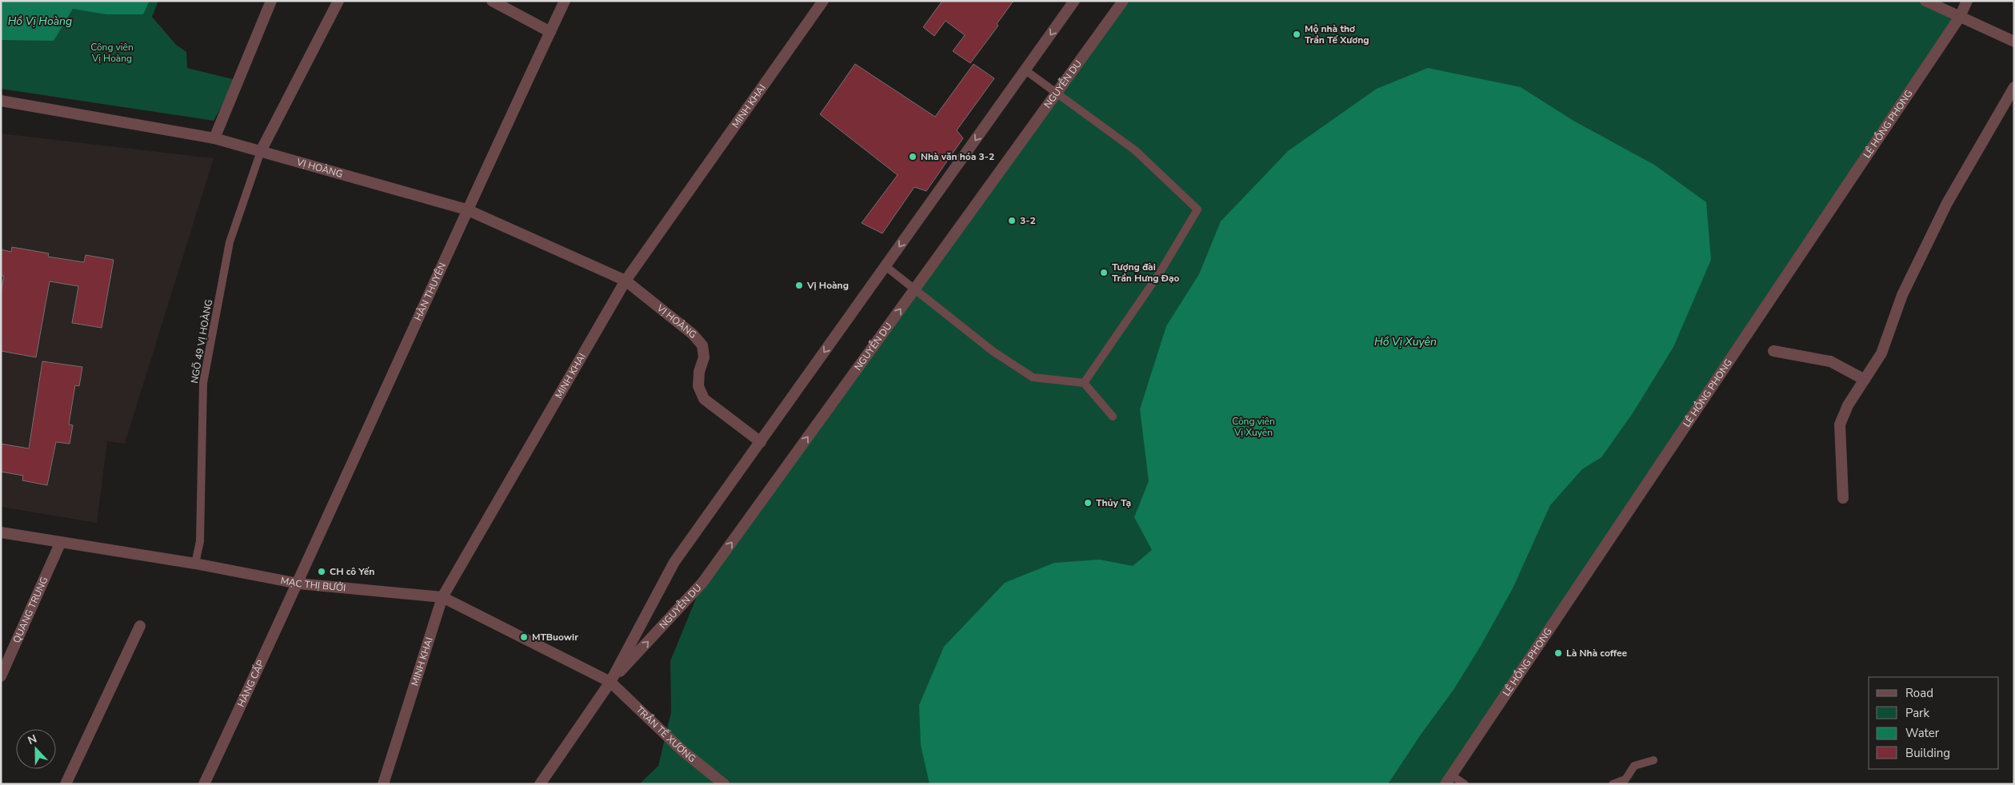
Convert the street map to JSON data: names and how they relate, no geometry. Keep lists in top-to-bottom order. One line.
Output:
{"streets":{"street":["NGUYỄN DU","MINH KHAI","LÊ HỒNG PHONG","VỊ HOÀNG","HÀN THUYÊN","MẠC THỊ BƯỞI","QUANG TRUNG","HÀNG CẤP","TRẦN TẾ XƯƠNG"],"lane":["NGÕ 49 VỊ HOÀNG"]},"crossings":[["NGUYỄN DU","VỊ HOÀNG"],["NGUYỄN DU","MẠC THỊ BƯỞI"],["NGUYỄN DU","TRẦN TẾ XƯƠNG"],["MINH KHAI","VỊ HOÀNG"],["MINH KHAI","MẠC THỊ BƯỞI"],["VỊ HOÀNG","HÀN THUYÊN"],["VỊ HOÀNG","NGÕ 49 VỊ HOÀNG"],["HÀN THUYÊN","MẠC THỊ BƯỞI"],["HÀN THUYÊN","HÀNG CẤP"],["NGÕ 49 VỊ HOÀNG","MẠC THỊ BƯỞI"],["MẠC THỊ BƯỞI","QUANG TRUNG"],["MẠC THỊ BƯỞI","HÀNG CẤP"],["MẠC THỊ BƯỞI","TRẦN TẾ XƯƠNG"]],"water":["Hồ Vị Hoàng","Hồ Vị Xuyên"],"parks":["Công viên Vị Hoàng","Công viên Vị Xuyên"],"places":["Mộ nhà thơ Trần Tế Xương","Nhà văn hóa 3-2","3-2","Tượng đài Trần Hưng Đạo","Vị Hoàng","Thủy Tạ","CH cô Yến","MTBuowir","Là Nhà coffee"],"legend":["Road","Park","Water","Building"],"north":"top"}
